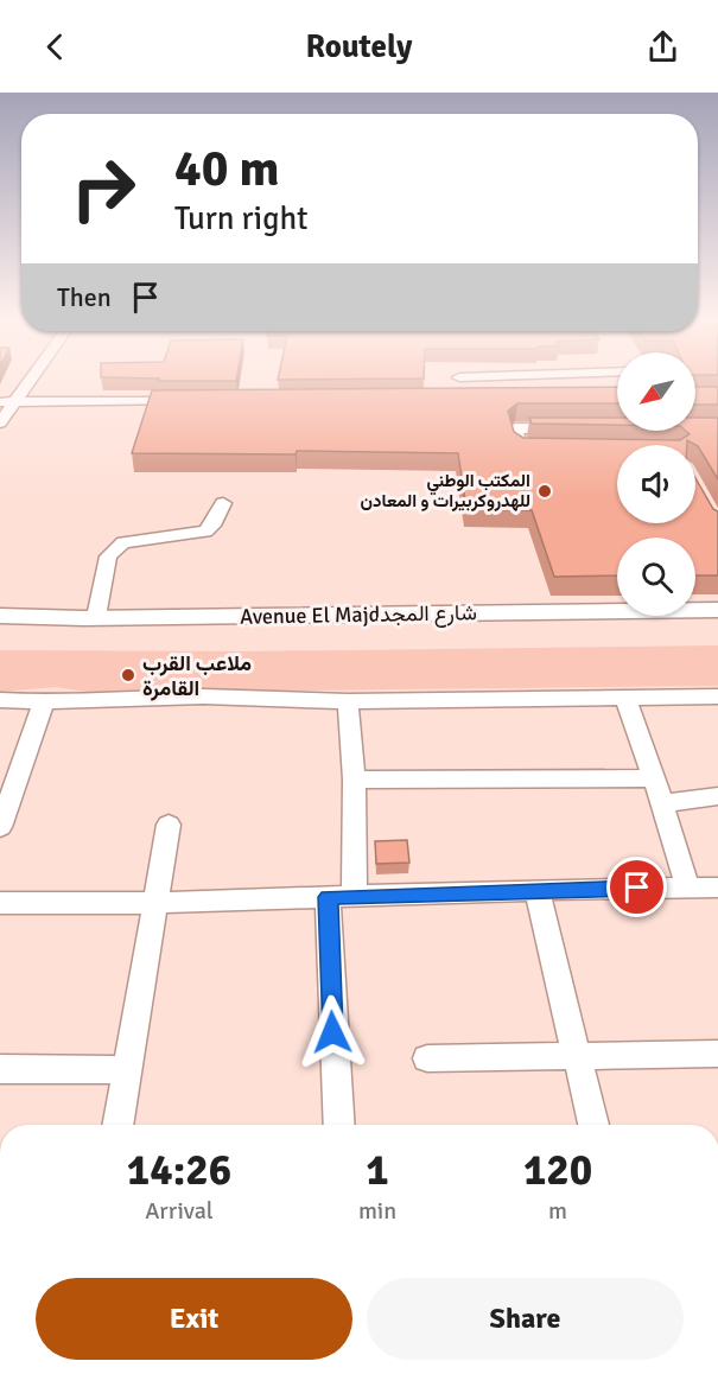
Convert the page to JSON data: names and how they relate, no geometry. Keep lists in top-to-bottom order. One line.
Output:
{"streets":{"main road":["Avenue El Majdشارع المجد"]},"places":["المكتب الوطني للهدروكربيرات و المعادن","ملاعب القرب القامرة"],"north":"bottom left","page":{"header":"Routely","turn":["40 m","Turn right"],"then":"Then","eta":["14:26","Arrival","1","min","120","m"],"buttons":["Exit","Share"]}}
